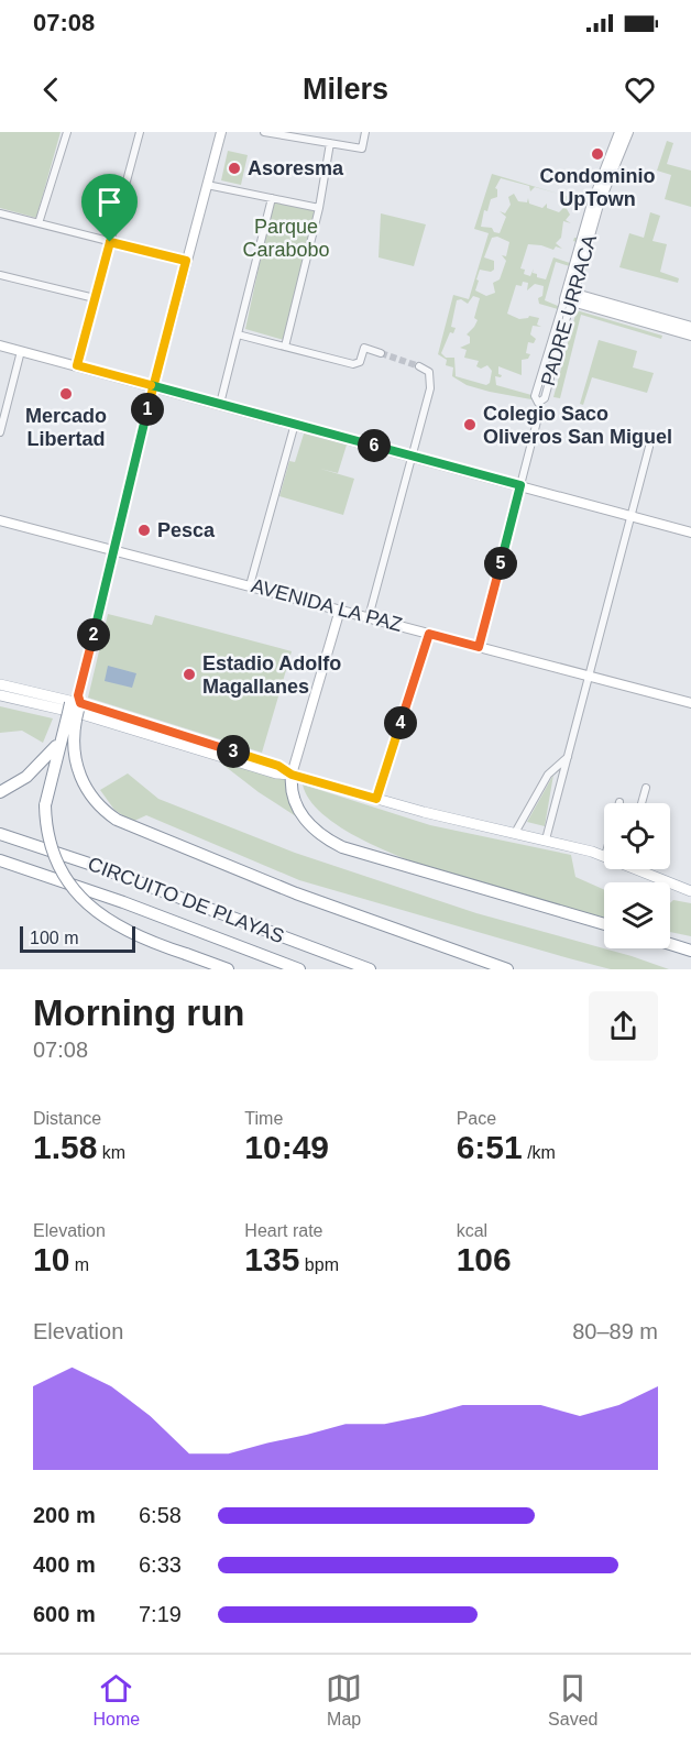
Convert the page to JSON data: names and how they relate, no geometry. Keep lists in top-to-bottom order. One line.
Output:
{"streets":{"highway":["CIRCUITO DE PLAYAS"],"main road":["PADRE URRACA","AVENIDA LA PAZ"]},"parks":["Parque Carabobo"],"places":["Condominio UpTown","Asoresma","Mercado Libertad","Colegio Saco Oliveros San Miguel","Pesca","Estadio Adolfo Magallanes"],"scale_bar":"100 m","page":{"status":"07:08","header":"Milers","pins":["1","6","5","2","4","3"],"scale":"100 m","heading":["Morning run","07:08"],"stats":[["Distance","1.58 km"],["Time","10:49"],["Pace","6:51 /km"],["Elevation","10 m"],["Heart rate","135 bpm"],["kcal","106"]],"chart":["Elevation","80–89 m"],"list":[{"name":"200 m","note":"6:58"},{"name":"400 m","note":"6:33"},{"name":"600 m","note":"7:19"}],"tabs":["Home","Map","Saved"]}}
